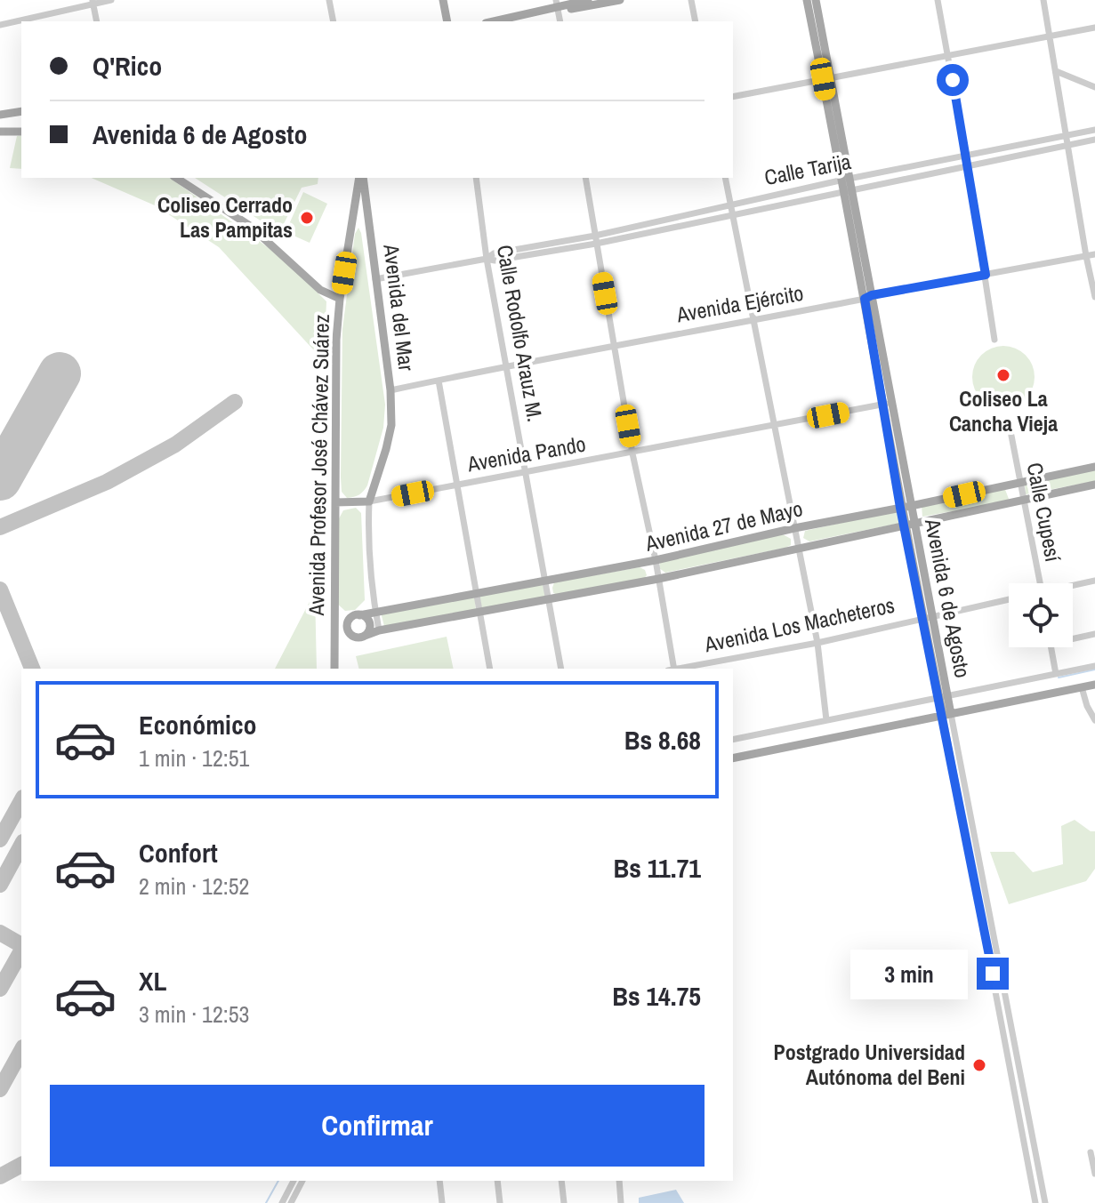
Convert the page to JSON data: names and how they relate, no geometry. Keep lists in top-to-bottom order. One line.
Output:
{"streets":{"main road":["Avenida del Mar","Avenida Pando","Avenida Profesor José Chávez Suárez","Avenida 27 de Mayo","Avenida 6 de Agosto"],"street":["Calle Tarija","Avenida Ejército","Calle Rodolfo Arauz M.","Calle Cupesí","Avenida Los Macheteros"]},"crossings":[["Calle Tarija","Avenida del Mar"],["Calle Tarija","Calle Rodolfo Arauz M."],["Calle Tarija","Avenida 6 de Agosto"],["Avenida Ejército","Avenida del Mar"],["Avenida Ejército","Calle Rodolfo Arauz M."],["Avenida Ejército","Avenida 6 de Agosto"],["Avenida del Mar","Avenida Pando"],["Avenida del Mar","Avenida 27 de Mayo"],["Calle Rodolfo Arauz M.","Avenida Pando"],["Calle Rodolfo Arauz M.","Avenida 27 de Mayo"],["Avenida Pando","Avenida Profesor José Chávez Suárez"],["Avenida Pando","Avenida 6 de Agosto"],["Calle Cupesí","Avenida 27 de Mayo"],["Avenida 27 de Mayo","Avenida 6 de Agosto"],["Avenida 6 de Agosto","Avenida Los Macheteros"]],"places":["Coliseo Cerrado Las Pampitas","Coliseo La Cancha Vieja","Postgrado Universidad Autónoma del Beni"],"page":{"banner":["Q'Rico","Avenida 6 de Agosto"],"list":[{"name":"Económico","note":"1 min · 12:51","value":"Bs 8.68"},{"name":"Confort","note":"2 min · 12:52","value":"Bs 11.71"},{"name":"XL","note":"3 min · 12:53","value":"Bs 14.75"}],"bubble":"3 min","buttons":"Confirmar"}}
